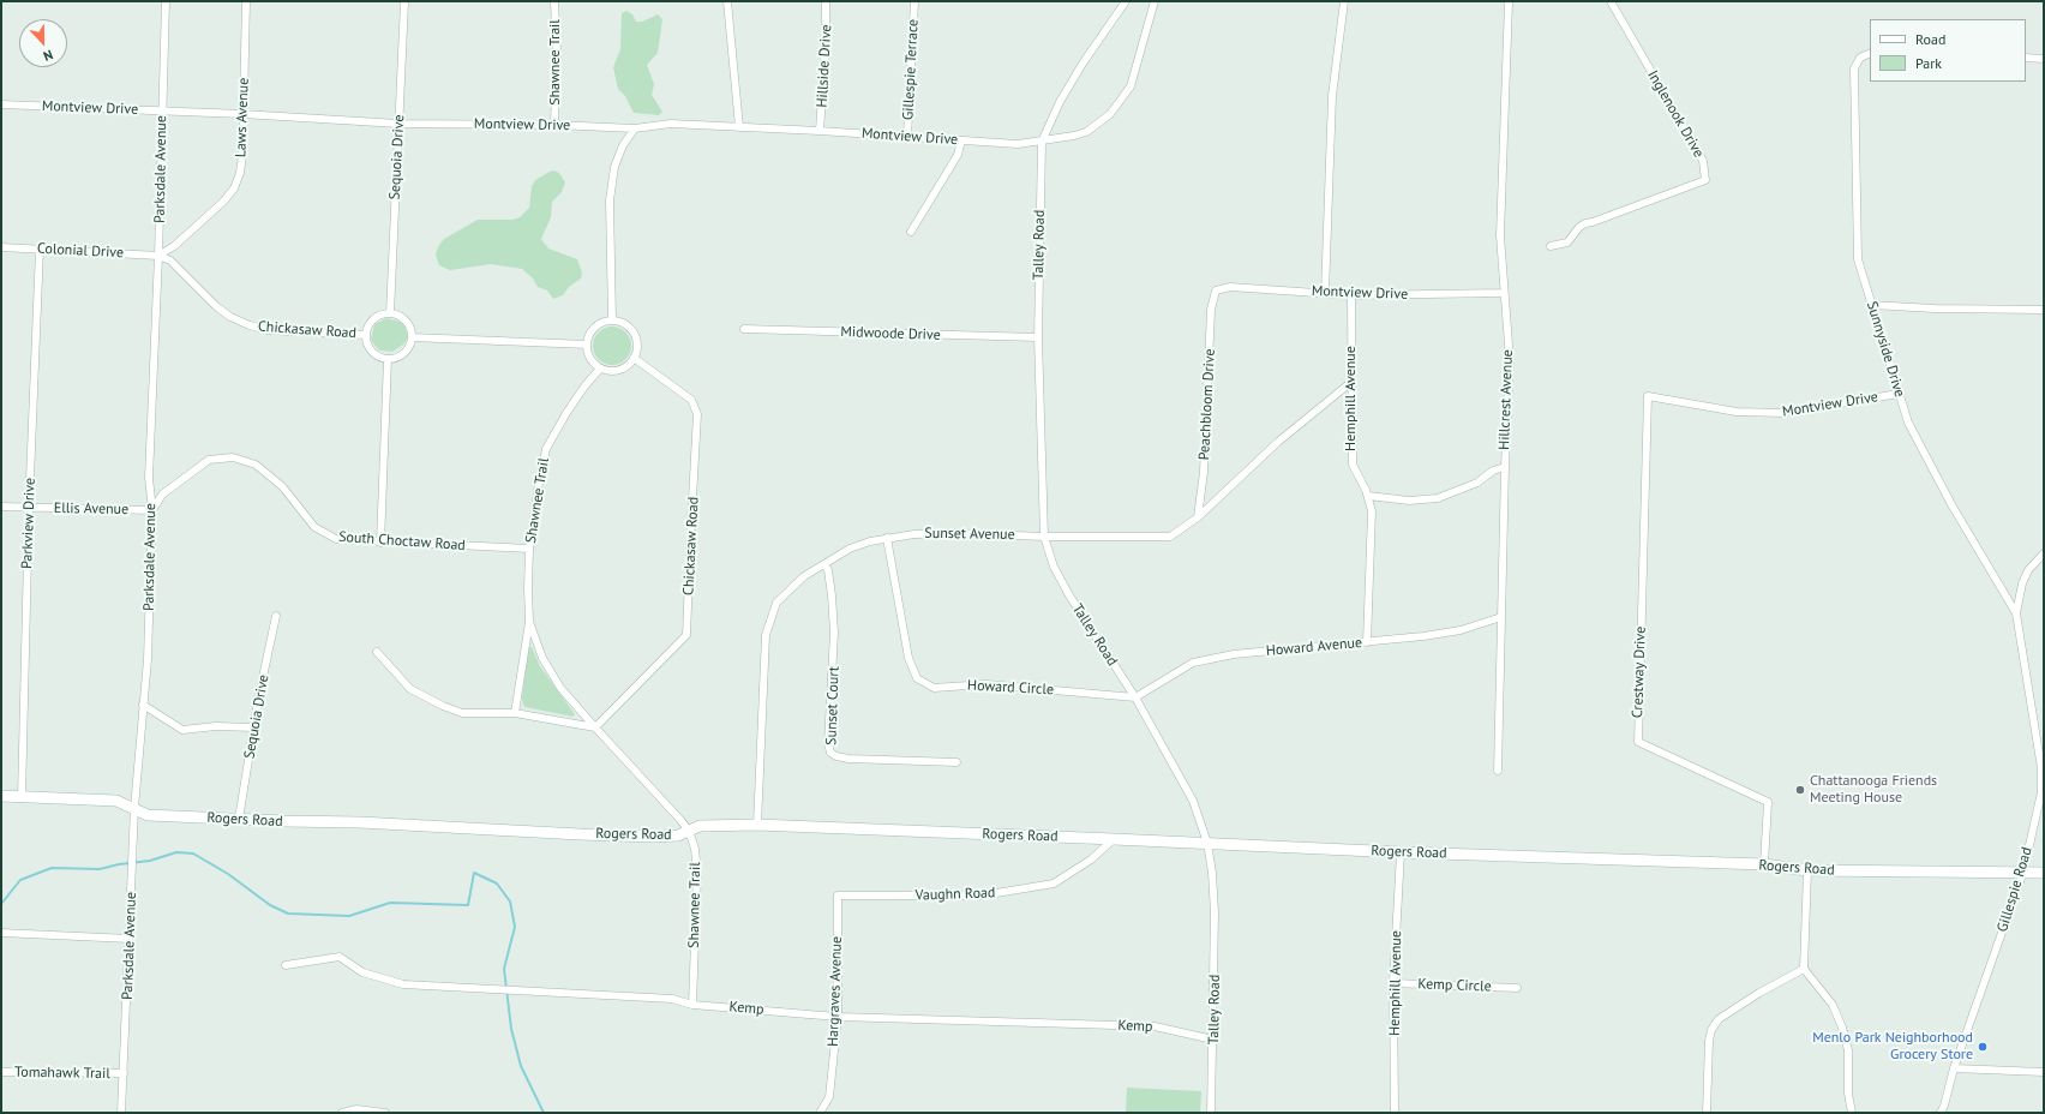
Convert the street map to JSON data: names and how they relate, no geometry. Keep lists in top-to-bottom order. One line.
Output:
{"streets":{"street":["Shawnee Trail","Hillside Drive","Gillespie Terrace","Montview Drive","Inglenook Drive","Laws Avenue","Sequoia Drive","Parksdale Avenue","Talley Road","Colonial Drive","Chickasaw Road","Midwoode Drive","Sunnyside Drive","Hemphill Avenue","Hillcrest Avenue","Peachbloom Drive","Ellis Avenue","Parkview Drive","Sunset Avenue","South Choctaw Road","Howard Avenue","Crestway Drive","Howard Circle","Sunset Court","Rogers Road","Gillespie Road","Vaughn Road","Kemp Circle","Hargraves Avenue","Kemp","Tomahawk Trail"]},"crossings":[["Shawnee Trail","Montview Drive"],["Shawnee Trail","Chickasaw Road"],["Shawnee Trail","South Choctaw Road"],["Shawnee Trail","Rogers Road"],["Shawnee Trail","Kemp"],["Hillside Drive","Montview Drive"],["Gillespie Terrace","Montview Drive"],["Montview Drive","Laws Avenue"],["Montview Drive","Sequoia Drive"],["Montview Drive","Parksdale Avenue"],["Montview Drive","Talley Road"],["Montview Drive","Sunnyside Drive"],["Montview Drive","Hemphill Avenue"],["Montview Drive","Hillcrest Avenue"],["Montview Drive","Peachbloom Drive"],["Montview Drive","Crestway Drive"],["Laws Avenue","Parksdale Avenue"],["Laws Avenue","Colonial Drive"],["Laws Avenue","Chickasaw Road"],["Sequoia Drive","Chickasaw Road"],["Sequoia Drive","Rogers Road"],["Parksdale Avenue","Colonial Drive"],["Parksdale Avenue","Chickasaw Road"],["Parksdale Avenue","Ellis Avenue"],["Parksdale Avenue","South Choctaw Road"],["Parksdale Avenue","Rogers Road"],["Parksdale Avenue","Tomahawk Trail"],["Talley Road","Midwoode Drive"],["Talley Road","Sunset Avenue"],["Talley Road","Howard Avenue"],["Talley Road","Howard Circle"],["Talley Road","Rogers Road"],["Talley Road","Kemp"],["Colonial Drive","Chickasaw Road"],["Colonial Drive","Parkview Drive"],["Sunnyside Drive","Gillespie Road"],["Hemphill Avenue","Sunset Avenue"],["Hemphill Avenue","Howard Avenue"],["Hemphill Avenue","Rogers Road"],["Hemphill Avenue","Kemp Circle"],["Hillcrest Avenue","Howard Avenue"],["Peachbloom Drive","Sunset Avenue"],["Ellis Avenue","Parkview Drive"],["Ellis Avenue","South Choctaw Road"],["Parkview Drive","Rogers Road"],["Sunset Avenue","Howard Circle"],["Sunset Avenue","Sunset Court"],["Sunset Avenue","Rogers Road"],["Howard Avenue","Howard Circle"],["Crestway Drive","Rogers Road"],["Rogers Road","Gillespie Road"],["Rogers Road","Vaughn Road"],["Vaughn Road","Hargraves Avenue"],["Hargraves Avenue","Kemp"]],"places":["Chattanooga Friends Meeting House","Menlo Park Neighborhood Grocery Store"],"legend":["Road","Park"],"north":"bottom"}
